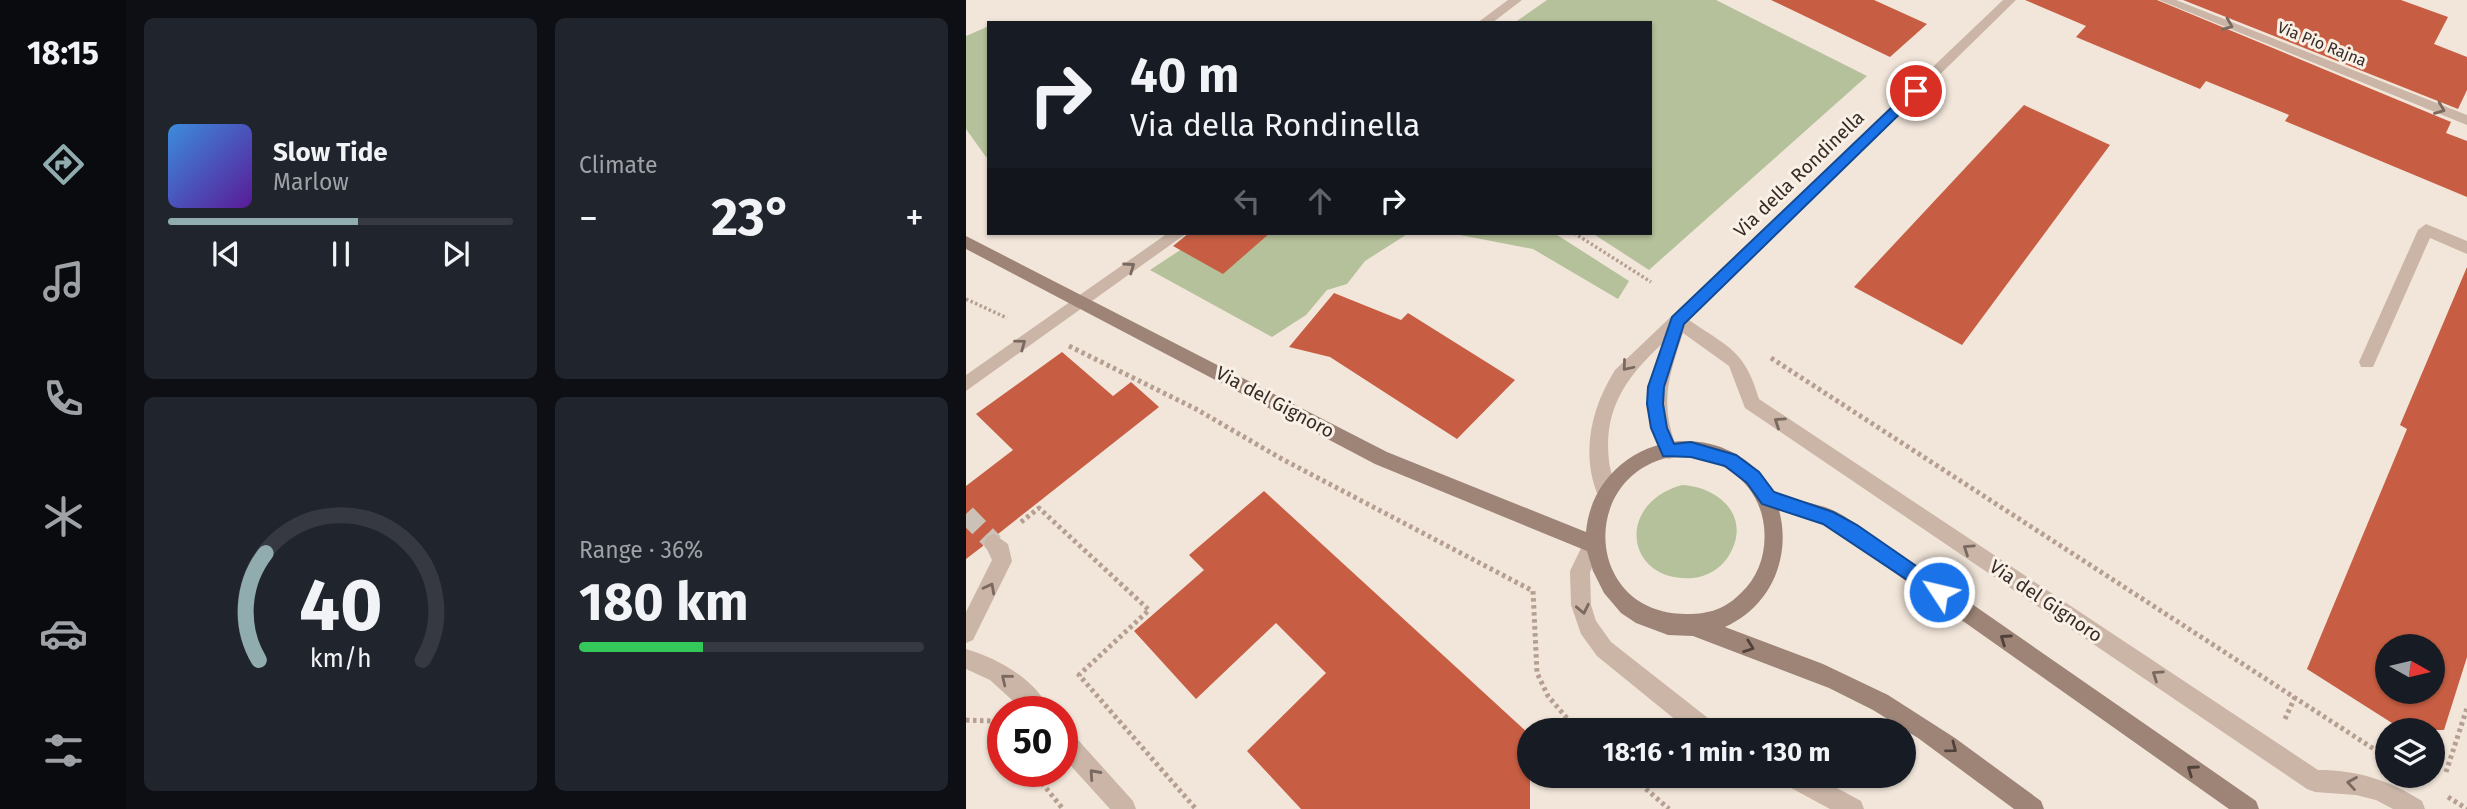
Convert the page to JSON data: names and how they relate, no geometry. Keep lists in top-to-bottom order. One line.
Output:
{"streets":{"main road":["Via del Gignoro"],"street":["Via Pio Rajna","Via della Rondinella"]},"crossings":[["Via della Rondinella","Via del Gignoro"]],"one_way":["Via Pio Rajna","Via del Gignoro"],"north":"right","page":{"tabs":"18:15","tile":["Climate",["Range · 36%","180 km"]],"turn":["40 m","Via della Rondinella"],"song":["Slow Tide","Marlow"],"heat":["−","23°","+"],"limit":"50","trip":"18:16 · 1 min · 130 m","gauge":["40","km/h"]}}
